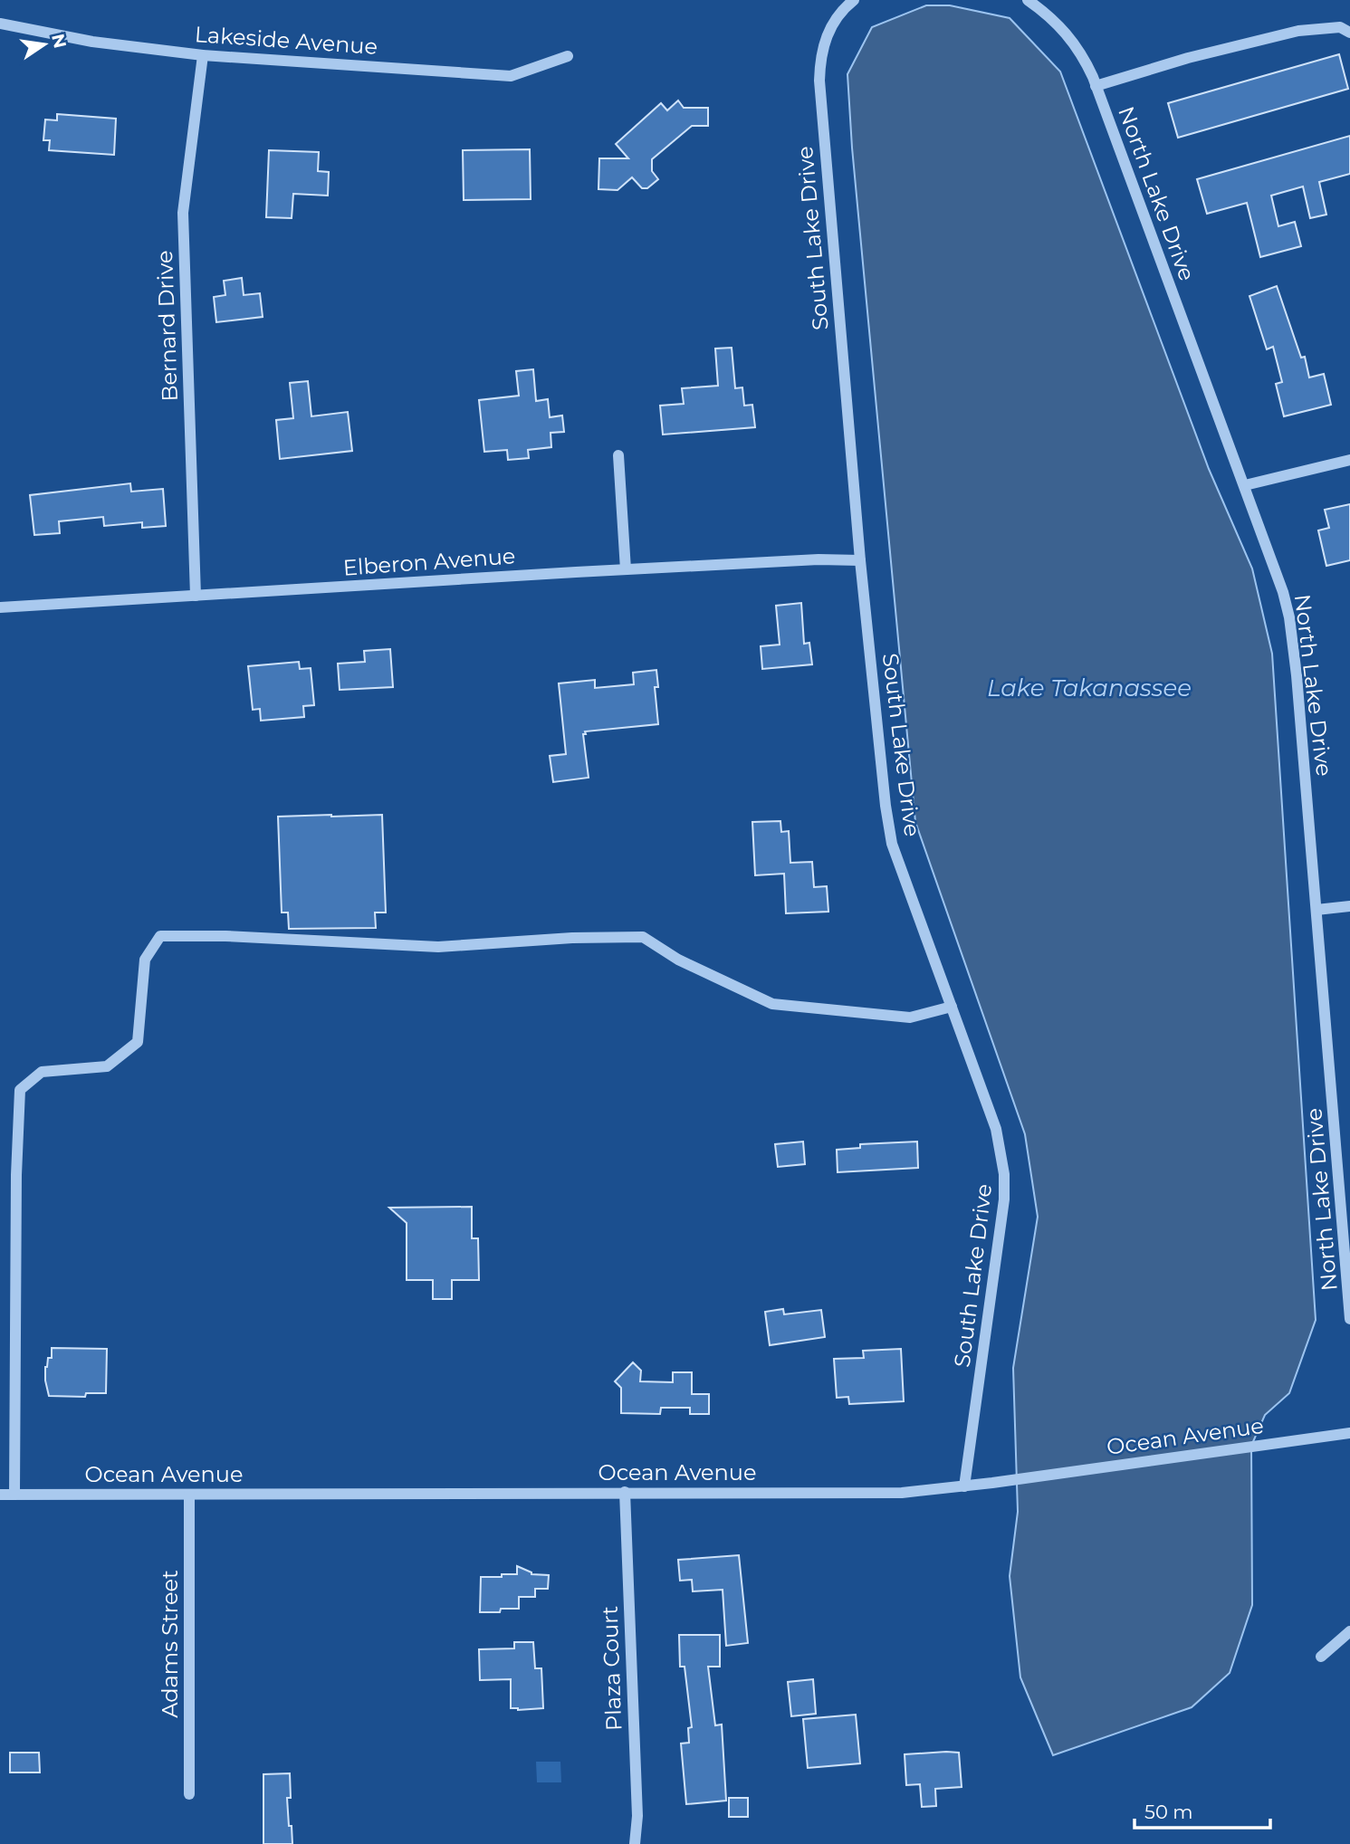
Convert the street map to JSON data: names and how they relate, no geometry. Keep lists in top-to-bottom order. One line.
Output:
{"streets":{"street":["Lakeside Avenue","North Lake Drive","South Lake Drive","Bernard Drive","Elberon Avenue","Ocean Avenue","Adams Street","Plaza Court"]},"crossings":[["Lakeside Avenue","Bernard Drive"],["South Lake Drive","Elberon Avenue"],["South Lake Drive","Ocean Avenue"],["Bernard Drive","Elberon Avenue"],["Ocean Avenue","Adams Street"],["Ocean Avenue","Plaza Court"]],"water":["Lake Takanassee"],"scale_bar":"50 m","north":"right"}
